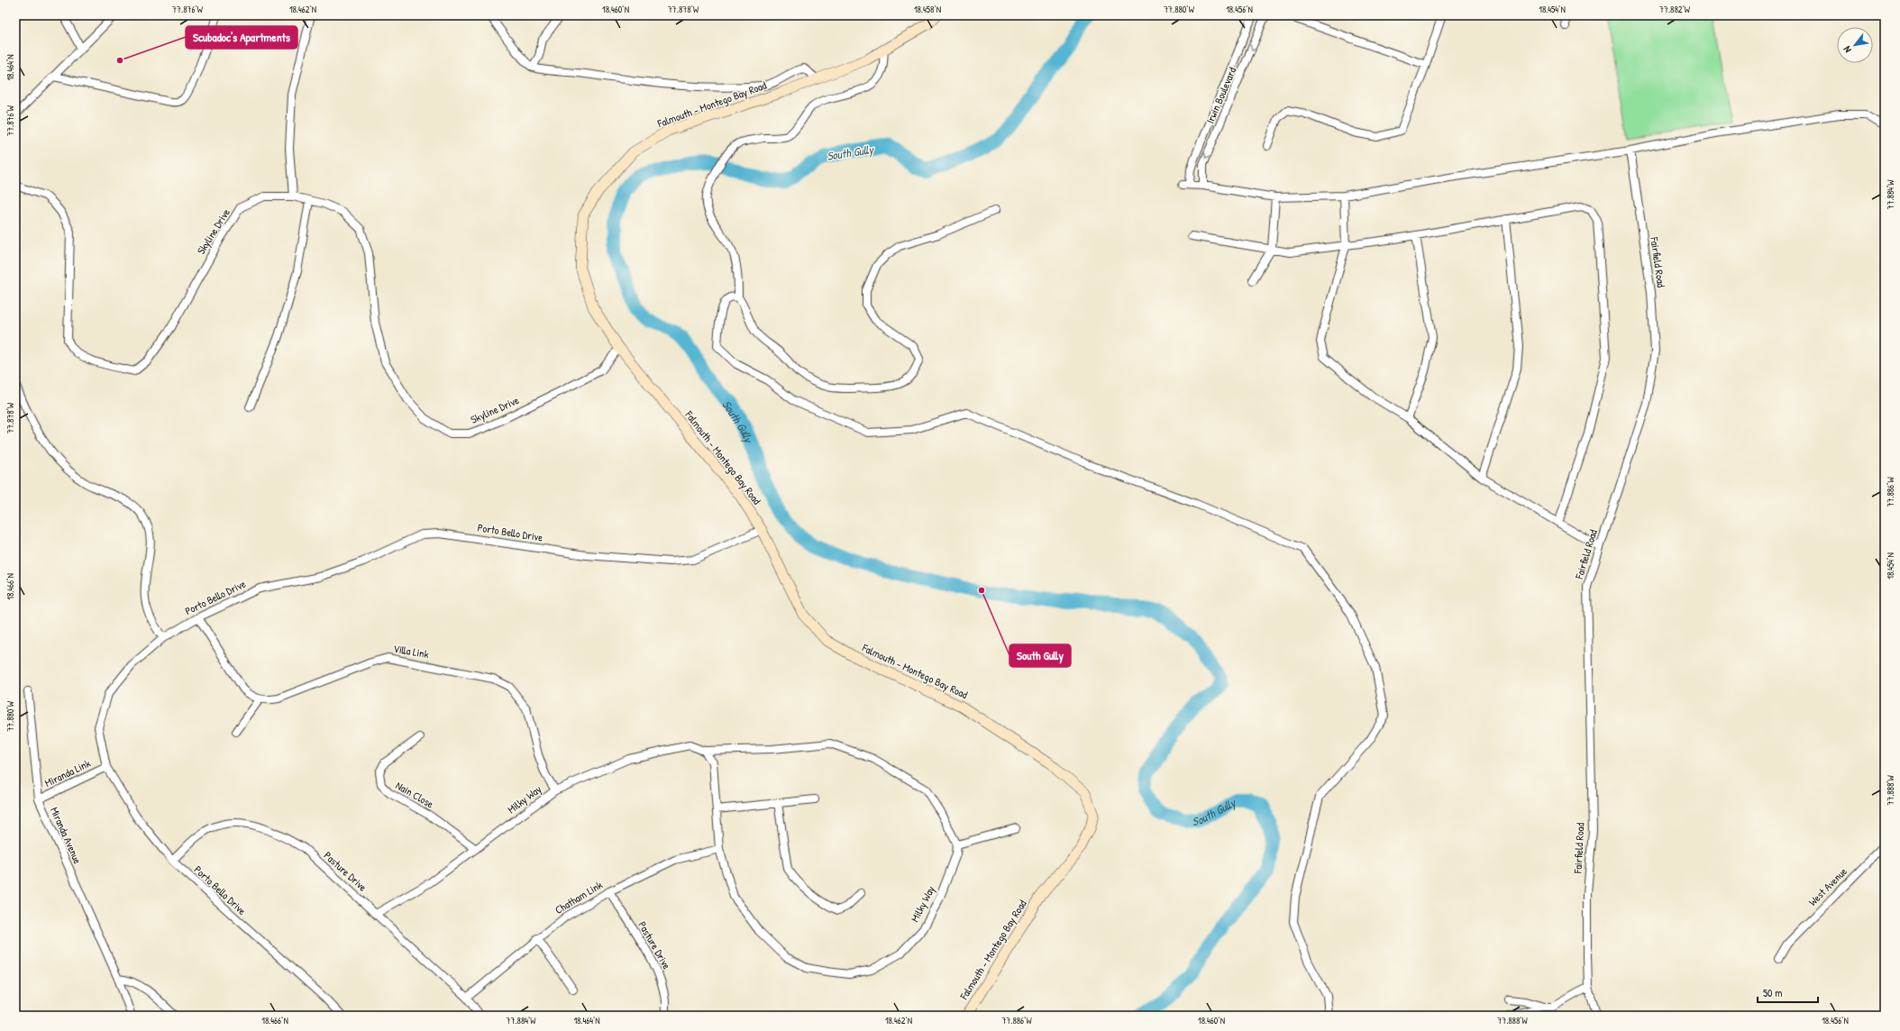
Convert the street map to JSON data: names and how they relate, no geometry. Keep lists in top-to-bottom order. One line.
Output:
{"streets":{"main road":["Falmouth - Montego Bay Road"],"street":["Irwin Boulevard","Skyline Drive","Fairfield Road","Porto Bello Drive","Villa Link","Miranda Link","Nain Close","Milky Way","Miranda Avenue","Pasture Drive","West Avenue","Chatham Link"]},"crossings":[["Falmouth - Montego Bay Road","Skyline Drive"],["Falmouth - Montego Bay Road","Porto Bello Drive"],["Porto Bello Drive","Miranda Link"],["Porto Bello Drive","Pasture Drive"],["Villa Link","Milky Way"],["Miranda Link","Miranda Avenue"],["Nain Close","Milky Way"],["Milky Way","Pasture Drive"],["Milky Way","Chatham Link"],["Pasture Drive","Chatham Link"]],"water":["South Gully"],"places":["Scubadoc's Apartments","South Gully"],"scale_bar":"50 m","north":"bottom left","coordinates":["77.876°W","18.462°N","18.460°N","77.878°W","18.458°N","77.880°W","18.456°N","18.454°N","77.882°W","18.464°N","77.884°W","77.886°W","18.466°N","77.888°W"]}
